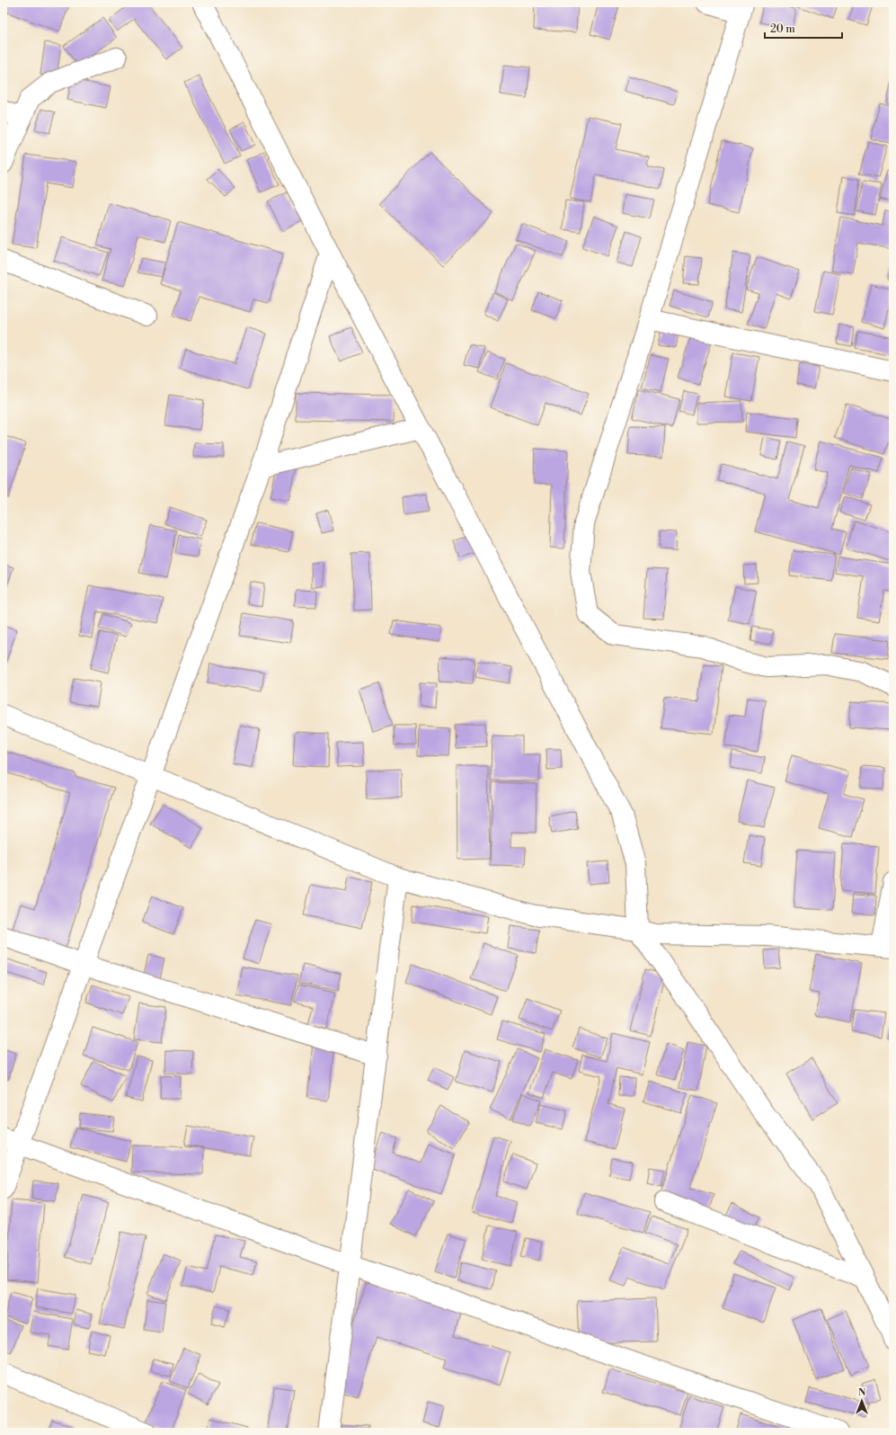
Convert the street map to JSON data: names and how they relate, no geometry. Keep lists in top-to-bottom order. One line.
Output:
{"scale_bar":"20 m","north":"top"}
